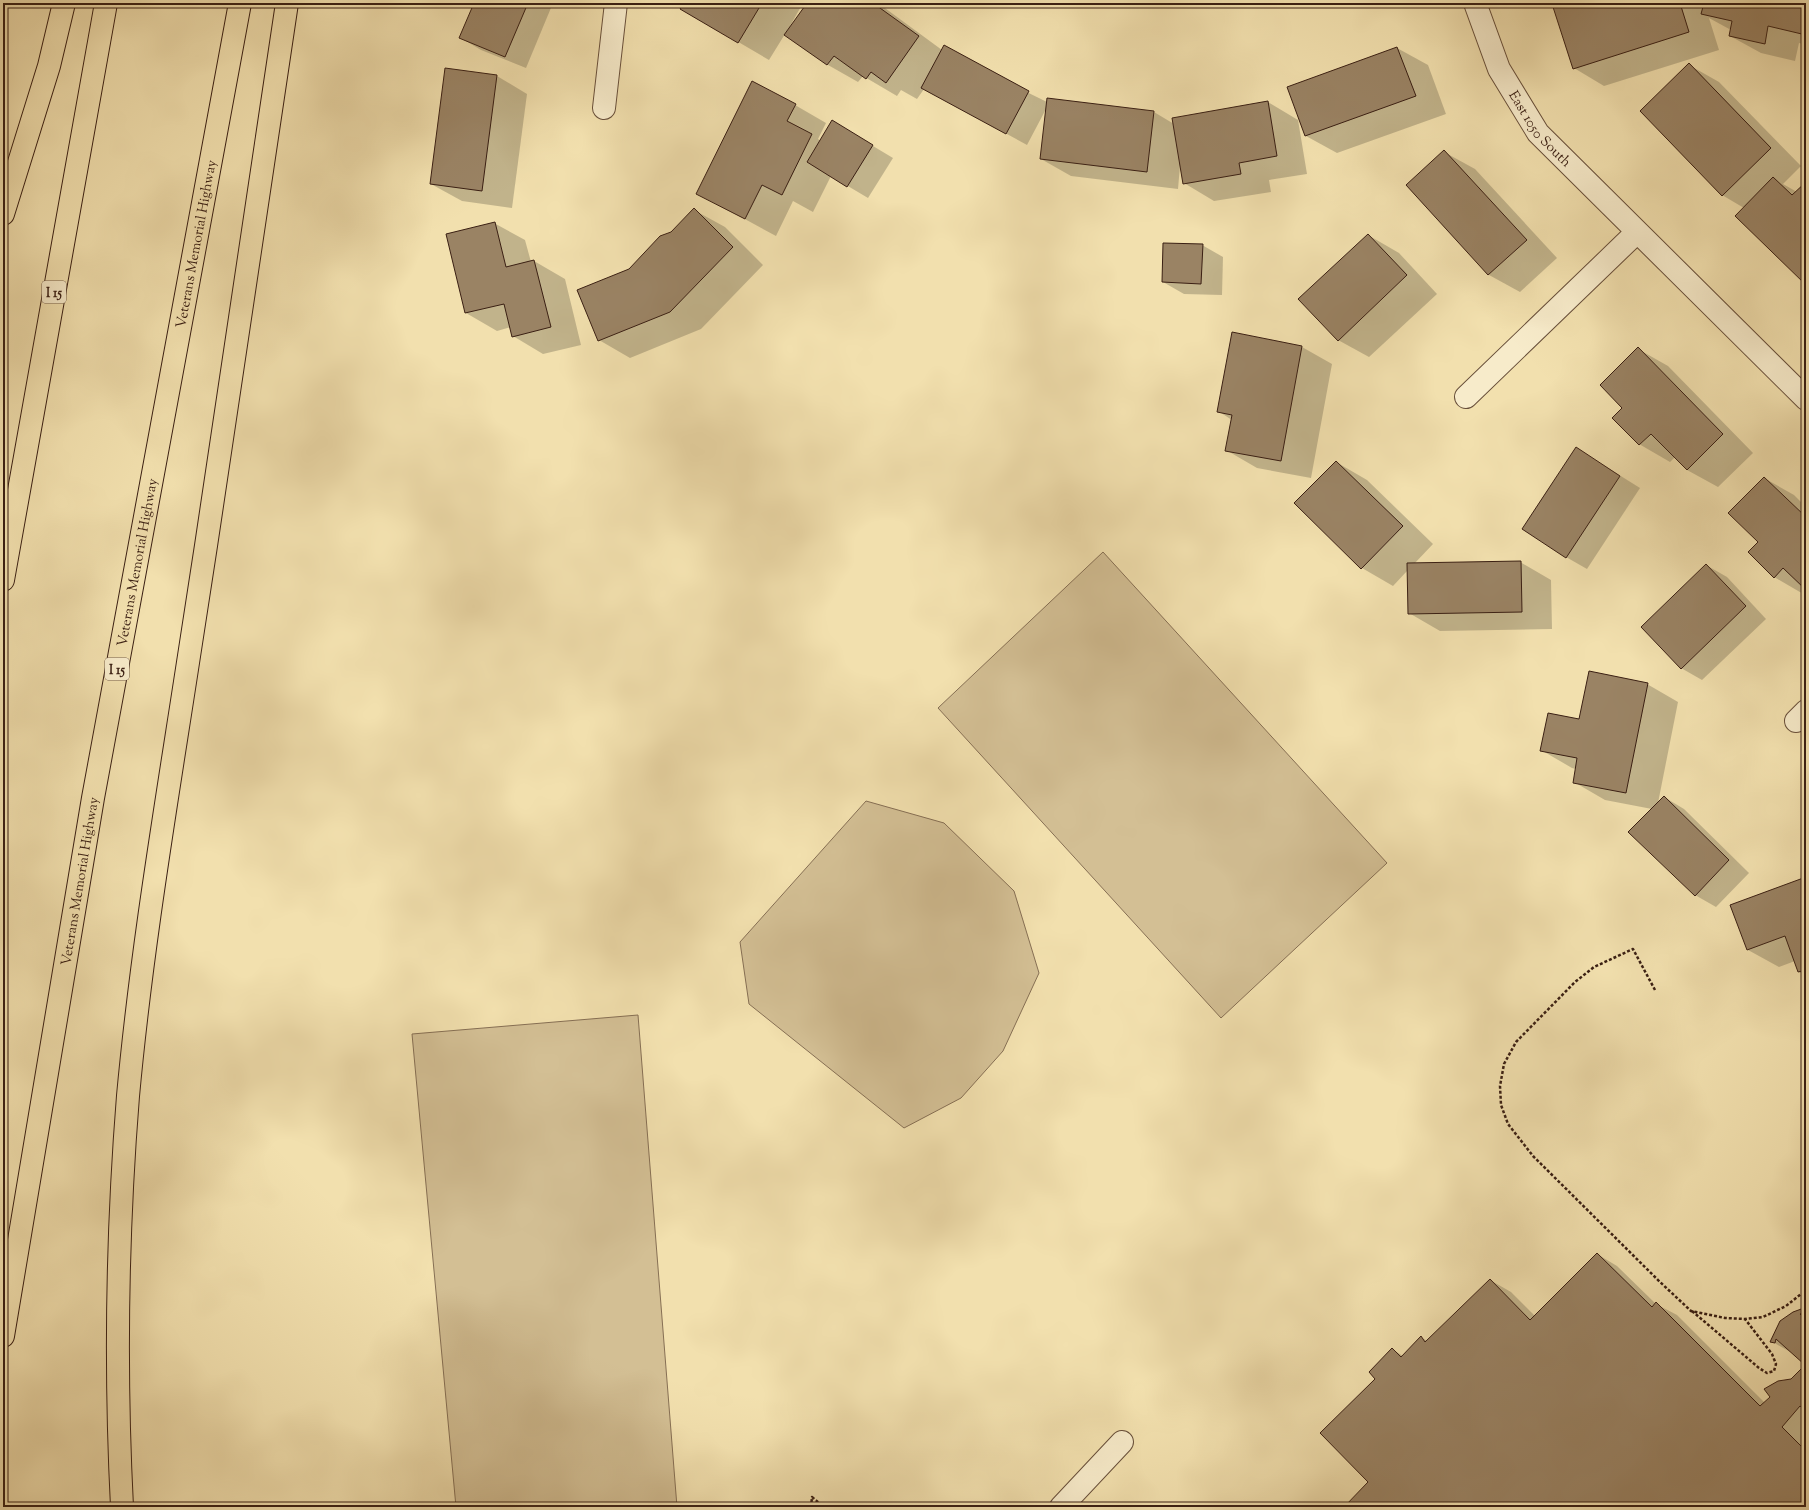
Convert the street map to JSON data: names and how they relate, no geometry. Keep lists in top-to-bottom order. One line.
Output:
{"streets":{"highway":["Veterans Memorial Highway","I 15"],"street":["East 1050 South"]}}
